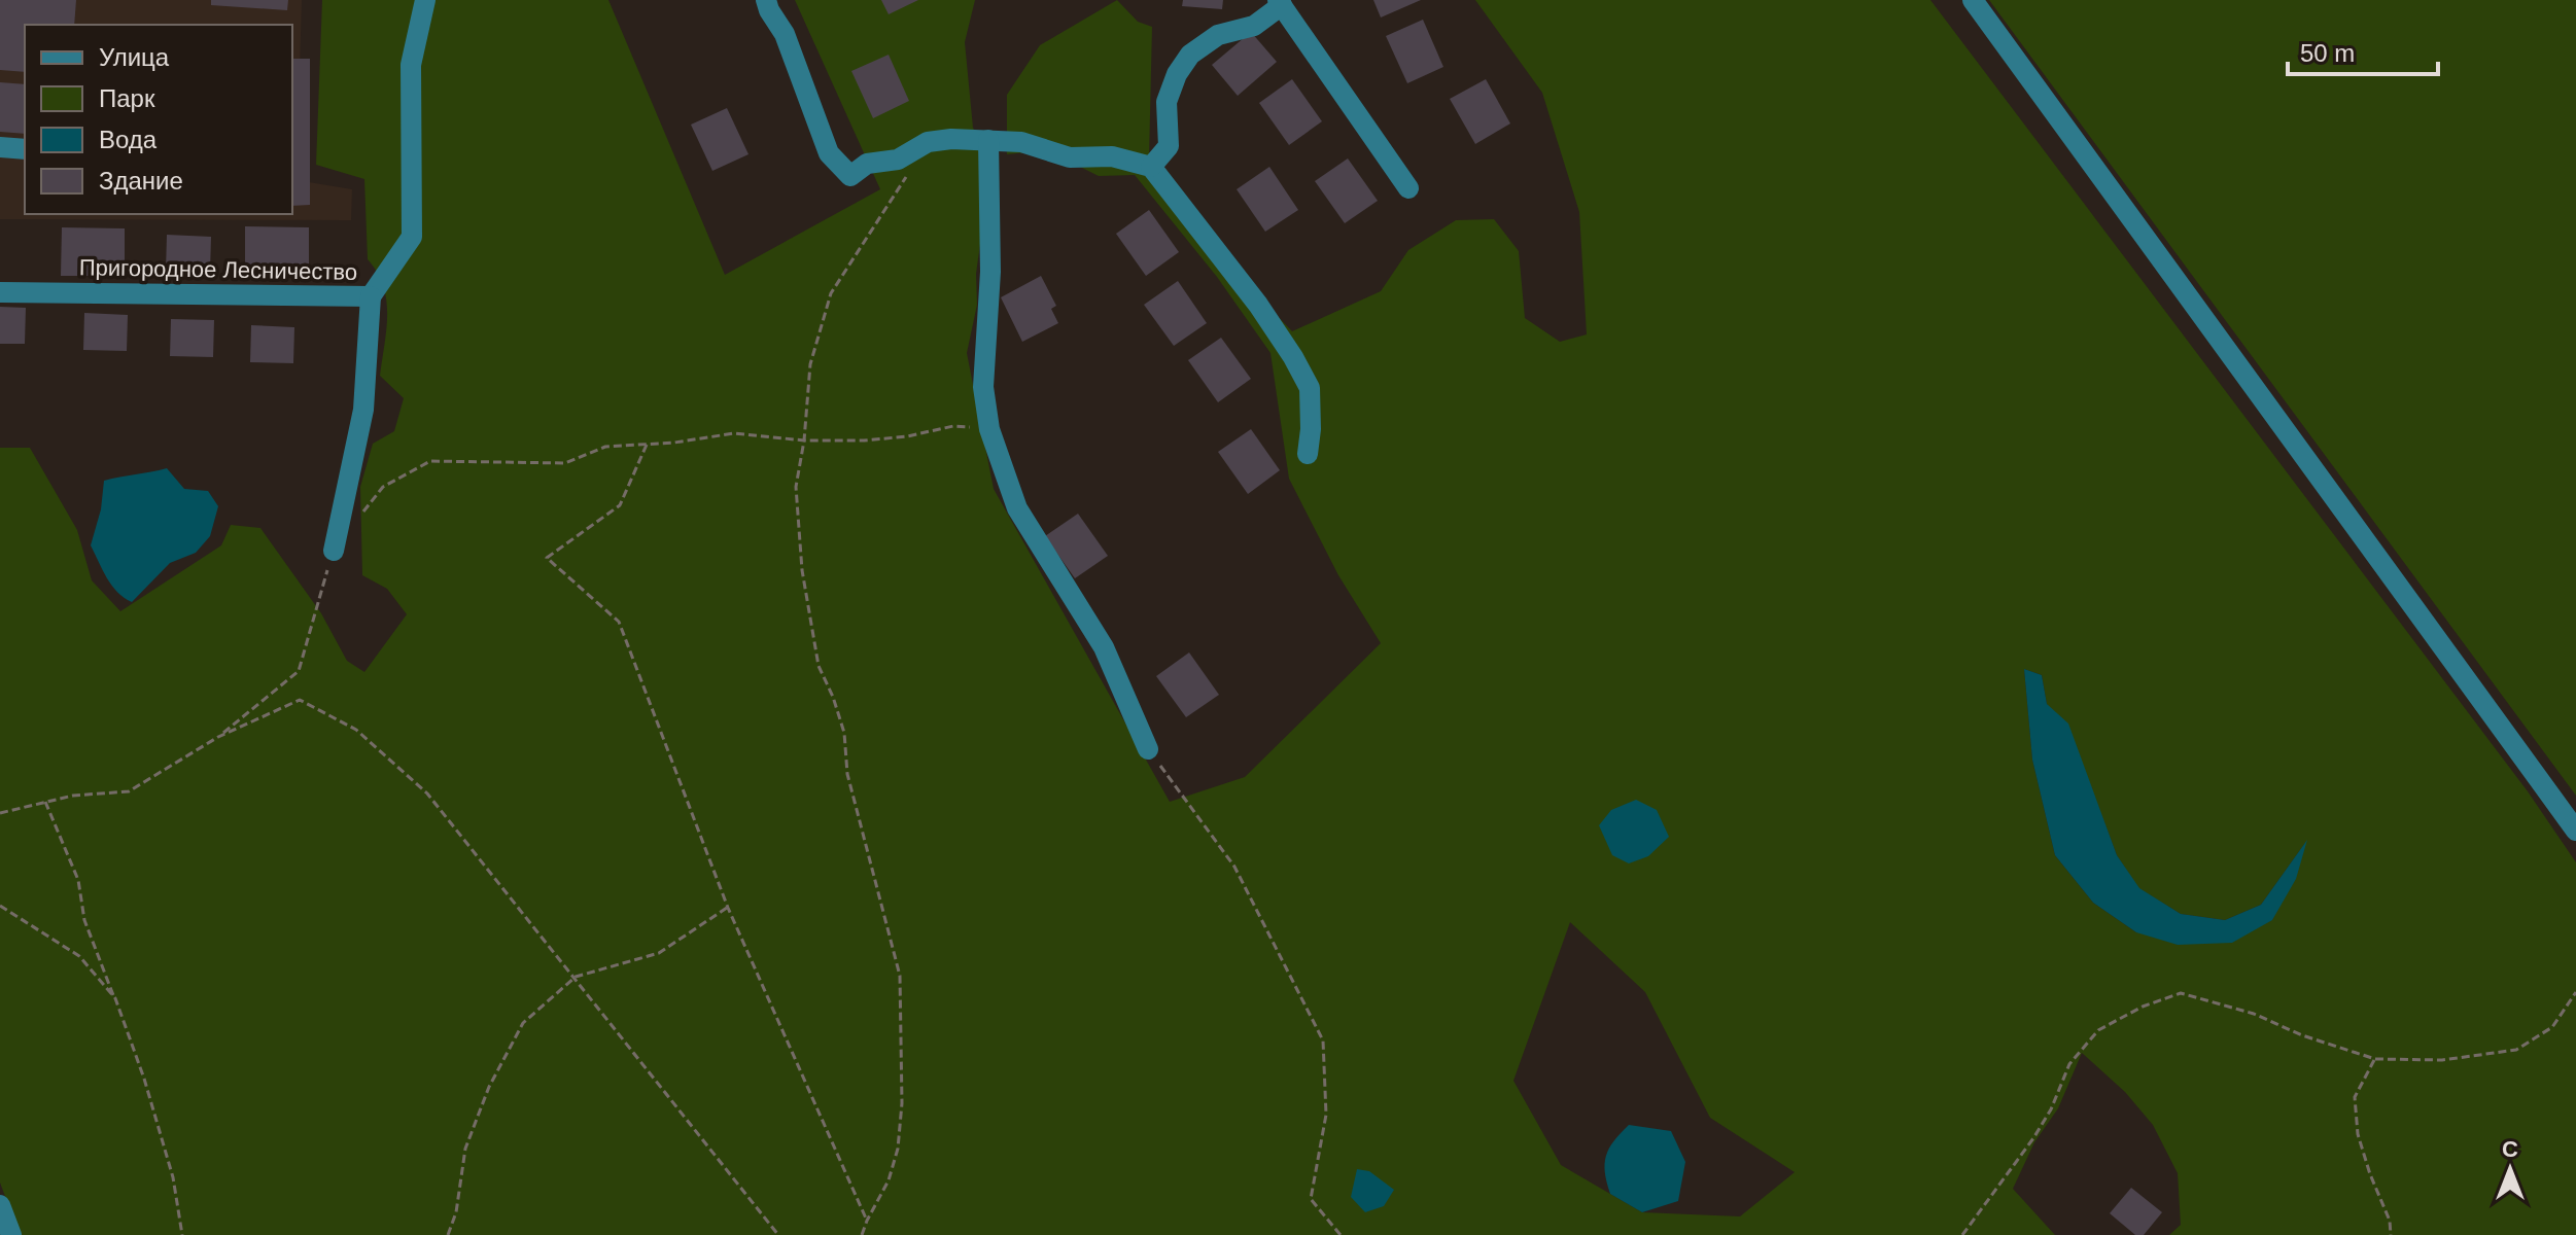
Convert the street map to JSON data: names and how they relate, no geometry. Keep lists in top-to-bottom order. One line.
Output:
{"streets":{"street":["Пригородное Лесничество"]},"legend":["Улица","Парк","Вода","Здание"],"scale_bar":"50 m","north":"top"}
